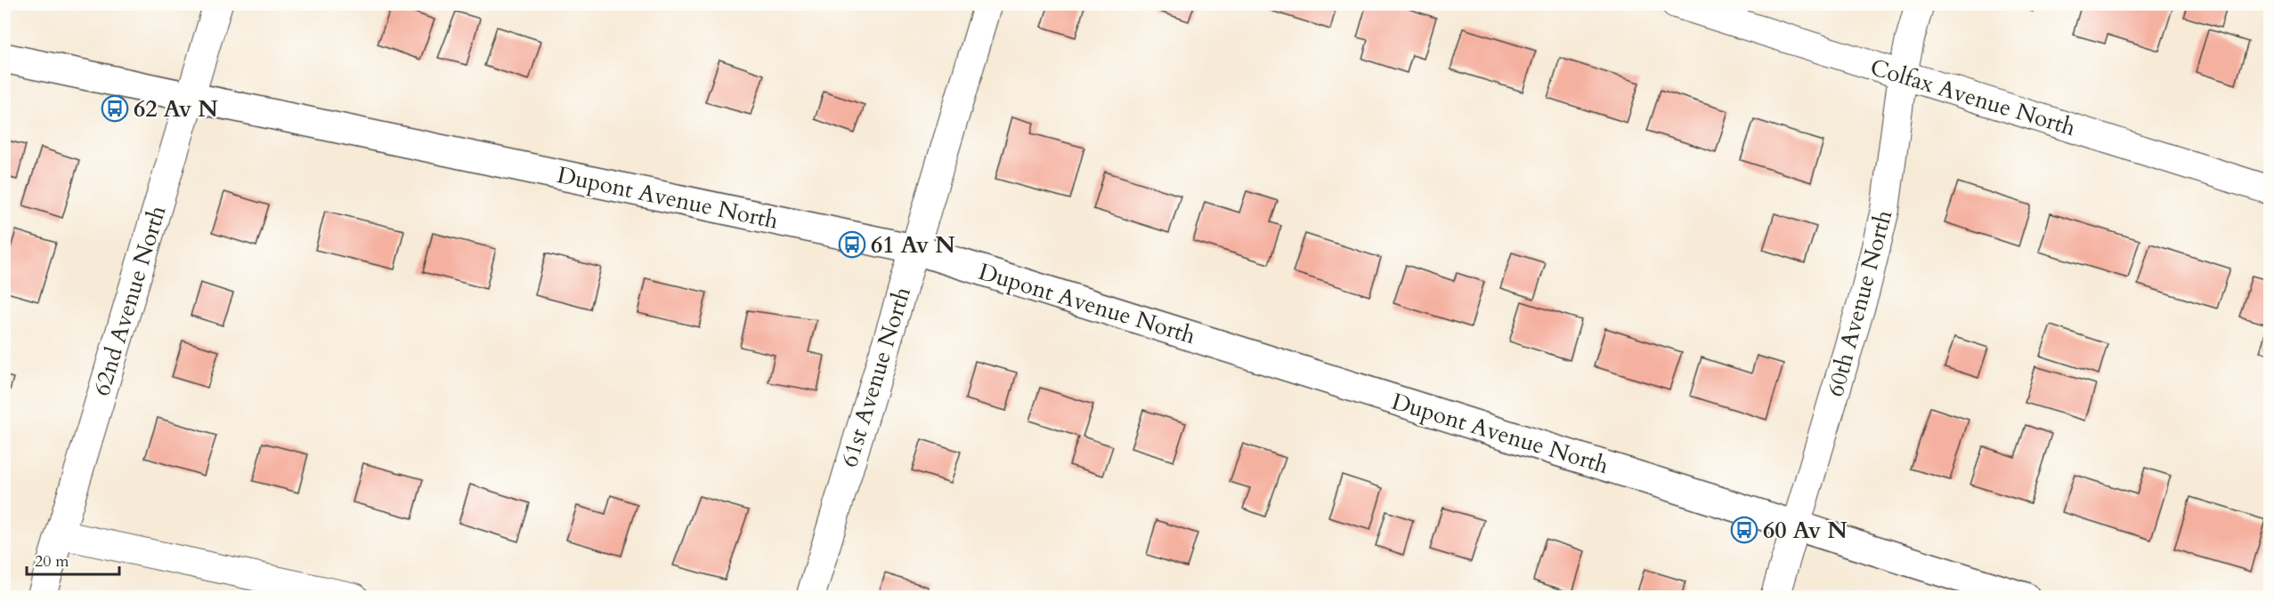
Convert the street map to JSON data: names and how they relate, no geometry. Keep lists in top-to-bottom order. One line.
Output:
{"streets":{"street":["Colfax Avenue North","Dupont Avenue North","62nd Avenue North","60th Avenue North","61st Avenue North"]},"crossings":[["Colfax Avenue North","60th Avenue North"],["Dupont Avenue North","62nd Avenue North"],["Dupont Avenue North","60th Avenue North"],["Dupont Avenue North","61st Avenue North"]],"places":{"bus stop":["62 Av N","61 Av N","60 Av N"]},"scale_bar":"20 m"}
